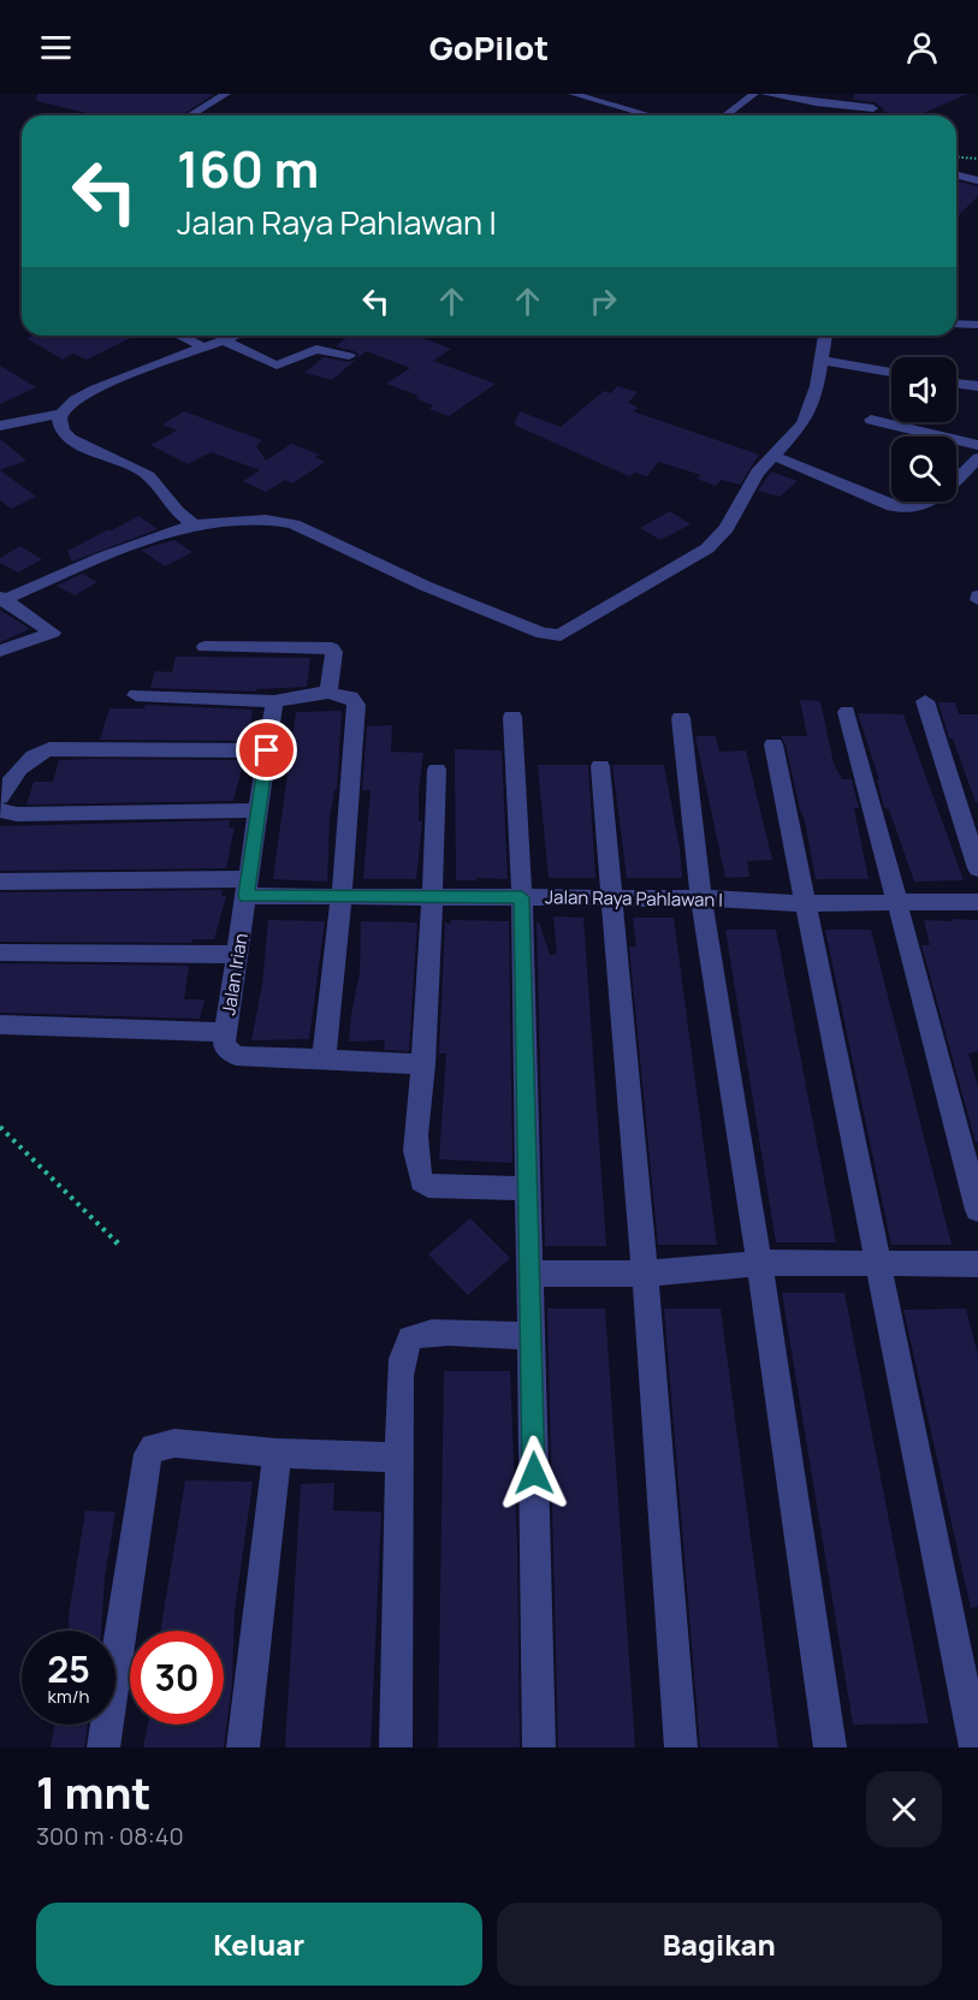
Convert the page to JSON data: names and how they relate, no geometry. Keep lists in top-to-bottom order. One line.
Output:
{"streets":{"street":["Jalan Raya Pahlawan I","Jalan Irian"]},"crossings":[["Jalan Raya Pahlawan I","Jalan Irian"]],"page":{"header":"GoPilot","turn":["160 m","Jalan Raya Pahlawan I"],"speed":"25 km/h","limit":"30","heading":["1 mnt","300 m · 08:40"],"buttons":["Keluar","Bagikan"]}}
